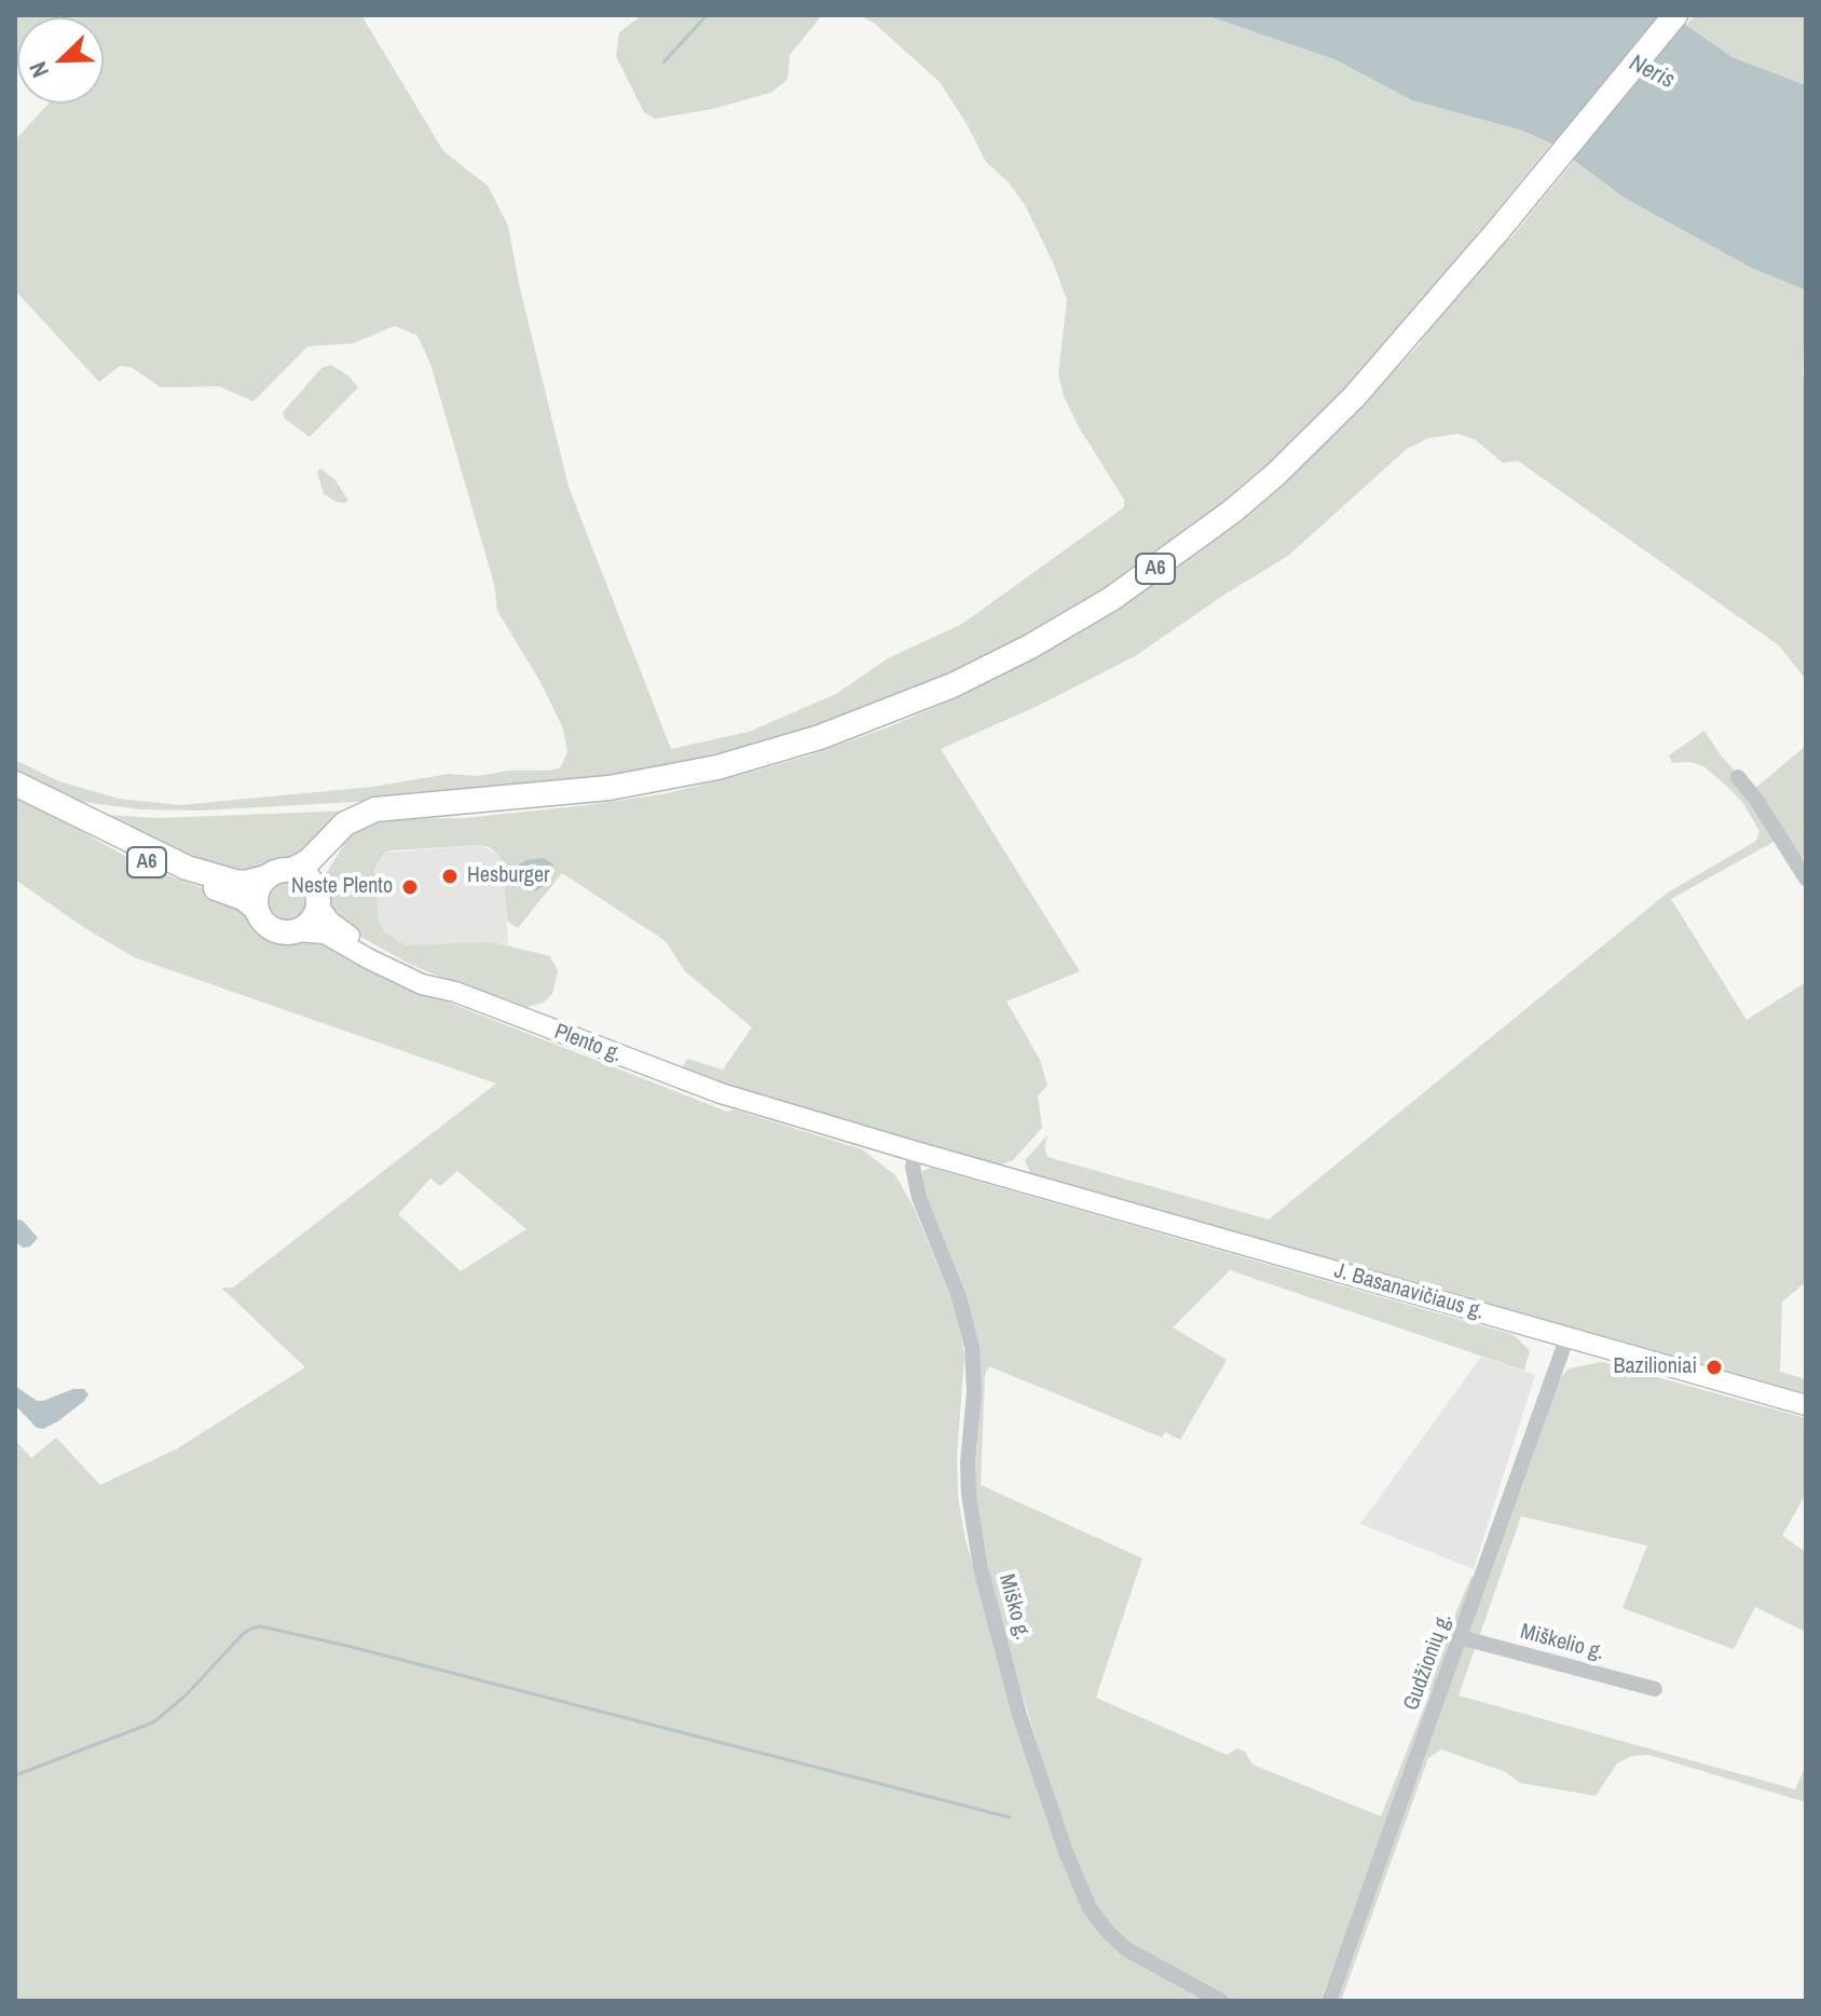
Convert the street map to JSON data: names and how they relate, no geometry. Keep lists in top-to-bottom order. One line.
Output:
{"streets":{"highway":["A6"],"main road":["Plento g.","J. Basanavičiaus g."],"street":["Miško g.","Miškelio g.","Gudžionių g."]},"crossings":[["A6","Plento g."],["Plento g.","J. Basanavičiaus g."],["Plento g.","Miško g."],["J. Basanavičiaus g.","Miško g."],["J. Basanavičiaus g.","Gudžionių g."],["Miškelio g.","Gudžionių g."]],"water":["Neris"],"places":["Hesburger","Neste Plento","Bazilioniai"],"north":"bottom left"}
